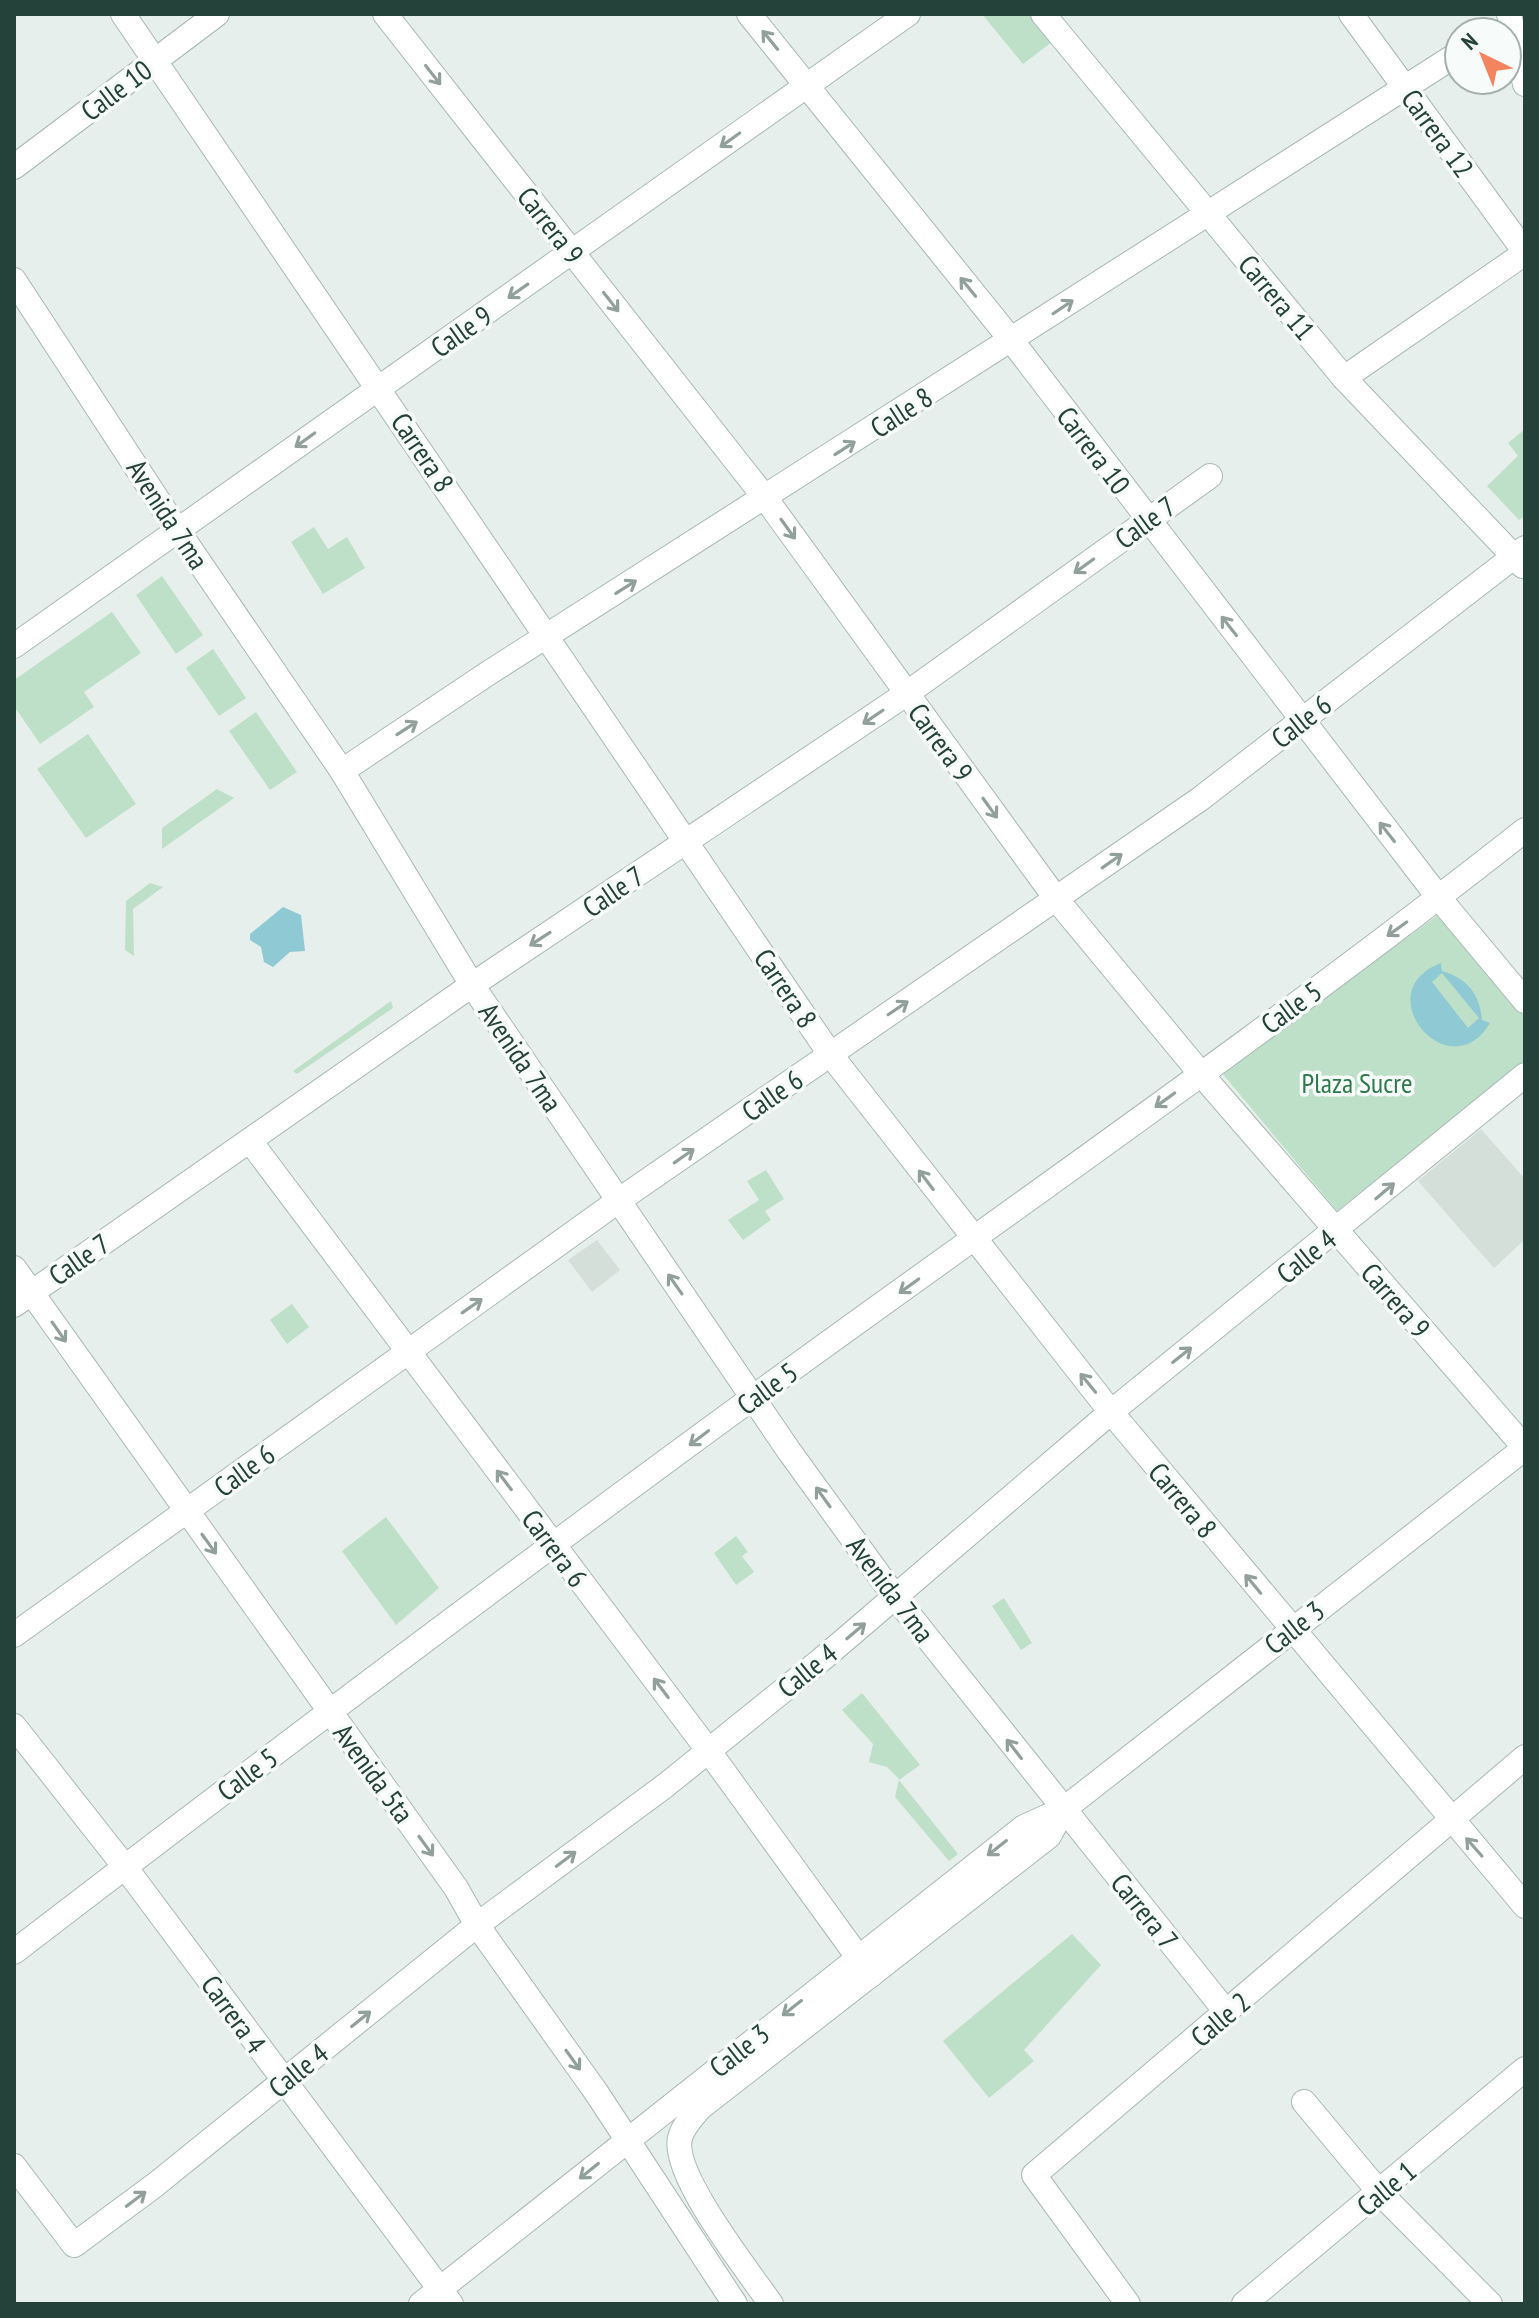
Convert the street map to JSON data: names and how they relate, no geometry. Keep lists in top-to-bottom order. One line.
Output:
{"streets":{"street":["Calle 10","Carrera 12","Carrera 9","Carrera 11","Calle 9","Calle 8","Carrera 10","Carrera 8","Avenida 7ma","Calle 7","Calle 6","Calle 5","Calle 4","Carrera 6","Calle 3","Avenida 5ta","Carrera 7","Carrera 4","Calle 2","Calle 1"]},"crossings":[["Calle 10","Carrera 8"],["Carrera 12","Calle 8"],["Carrera 9","Calle 9"],["Carrera 9","Calle 8"],["Carrera 9","Calle 7"],["Carrera 9","Calle 6"],["Carrera 9","Calle 5"],["Carrera 9","Calle 4"],["Carrera 9","Calle 3"],["Carrera 11","Calle 8"],["Carrera 11","Calle 6"],["Calle 9","Carrera 10"],["Calle 9","Carrera 8"],["Calle 9","Avenida 7ma"],["Calle 8","Carrera 10"],["Calle 8","Carrera 8"],["Calle 8","Avenida 7ma"],["Carrera 10","Calle 7"],["Carrera 10","Calle 6"],["Carrera 10","Calle 5"],["Carrera 8","Calle 7"],["Carrera 8","Calle 6"],["Carrera 8","Calle 5"],["Carrera 8","Calle 4"],["Carrera 8","Calle 3"],["Carrera 8","Calle 2"],["Avenida 7ma","Calle 7"],["Avenida 7ma","Calle 6"],["Avenida 7ma","Calle 5"],["Avenida 7ma","Calle 4"],["Avenida 7ma","Calle 3"],["Avenida 7ma","Carrera 7"],["Calle 7","Carrera 6"],["Calle 7","Avenida 5ta"],["Calle 6","Carrera 6"],["Calle 6","Avenida 5ta"],["Calle 5","Carrera 6"],["Calle 5","Avenida 5ta"],["Calle 5","Carrera 4"],["Calle 4","Carrera 6"],["Calle 4","Avenida 5ta"],["Calle 4","Carrera 4"],["Carrera 6","Calle 3"],["Calle 3","Avenida 5ta"],["Calle 3","Carrera 7"],["Calle 3","Carrera 4"],["Carrera 7","Calle 2"]],"one_way":["Carrera 9","Calle 9","Calle 8","Carrera 10","Carrera 8","Avenida 7ma","Calle 7","Calle 6","Calle 5","Calle 4","Carrera 6","Avenida 5ta"],"parks":["Plaza Sucre"],"north":"top left"}
